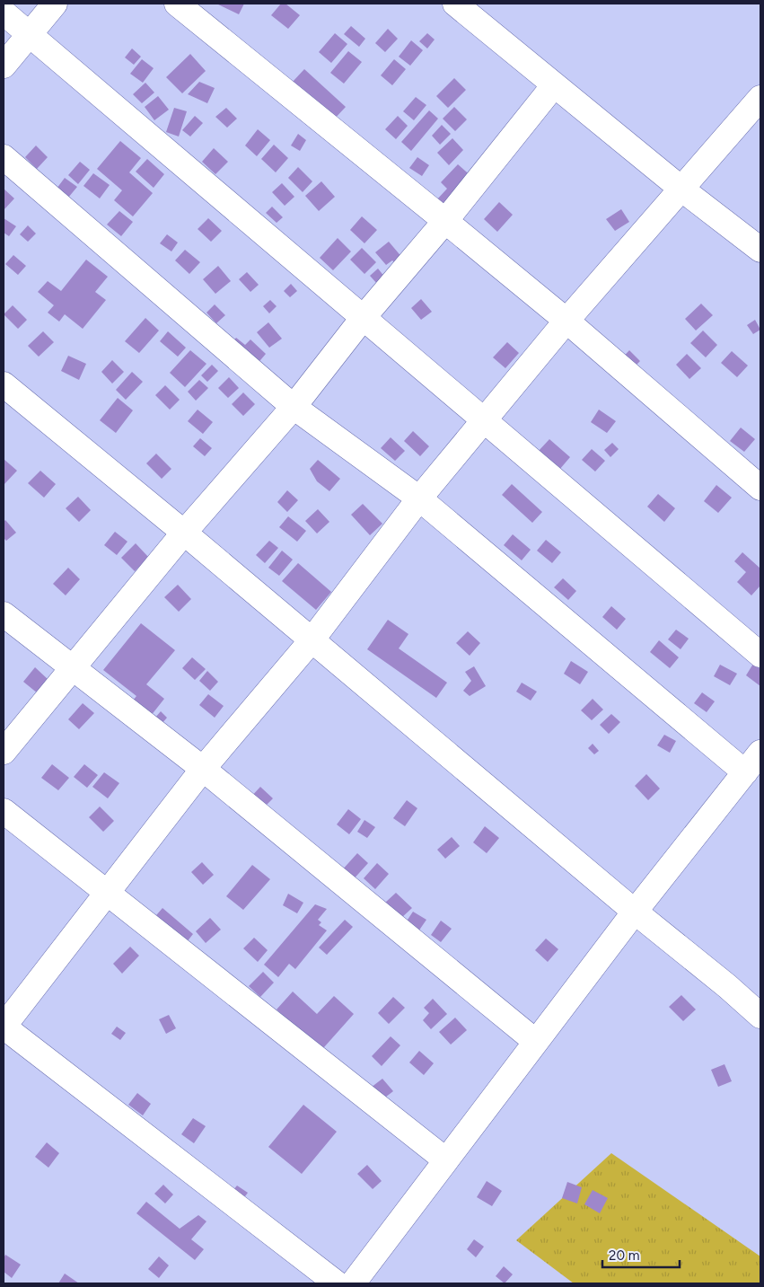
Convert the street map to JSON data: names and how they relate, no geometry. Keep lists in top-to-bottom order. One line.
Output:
{"scale_bar":"20 m"}
